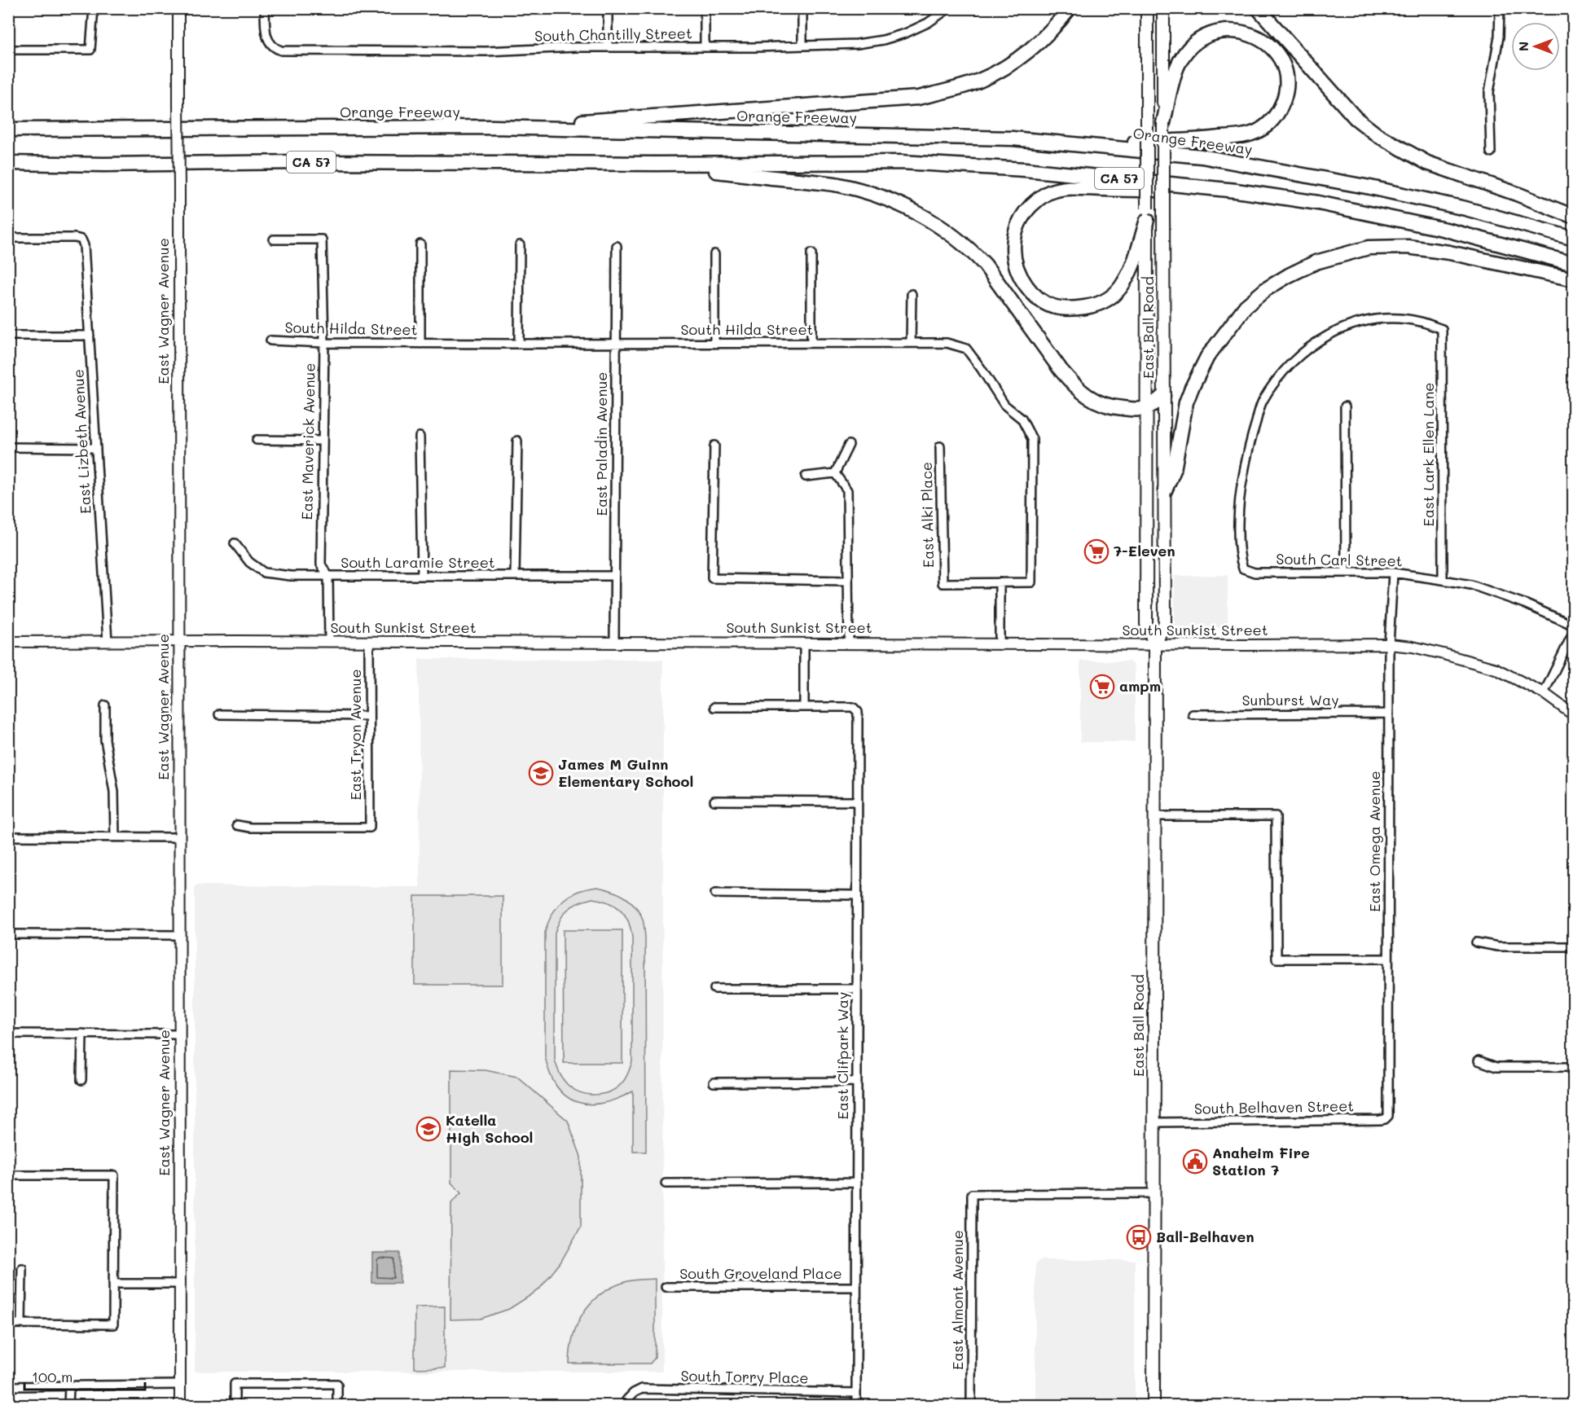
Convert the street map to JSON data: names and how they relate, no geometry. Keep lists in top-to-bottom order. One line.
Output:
{"streets":{"highway":["Orange Freeway","CA 57"],"main road":["East Ball Road"],"street":["South Chantilly Street","East Wagner Avenue","South Hilda Street","East Lizbeth Avenue","East Maverick Avenue","East Paladin Avenue","East Lark Ellen Lane","East Alki Place","South Carl Street","South Laramie Street","South Sunkist Street","Sunburst Way","East Tryon Avenue","East Omega Avenue","East Clifpark Way","South Belhaven Street","South Groveland Place","East Almont Avenue","South Torry Place"]},"crossings":[["East Wagner Avenue","South Sunkist Street"],["East Ball Road","South Sunkist Street"],["East Ball Road","South Belhaven Street"],["East Ball Road","East Almont Avenue"],["South Hilda Street","East Maverick Avenue"],["South Hilda Street","East Paladin Avenue"],["South Hilda Street","East Alki Place"],["East Lizbeth Avenue","South Sunkist Street"],["East Maverick Avenue","South Laramie Street"],["East Maverick Avenue","South Sunkist Street"],["East Paladin Avenue","South Laramie Street"],["East Paladin Avenue","South Sunkist Street"],["East Lark Ellen Lane","South Carl Street"],["South Carl Street","East Omega Avenue"],["South Sunkist Street","East Tryon Avenue"],["South Sunkist Street","East Omega Avenue"],["Sunburst Way","East Omega Avenue"],["East Omega Avenue","South Belhaven Street"],["East Clifpark Way","South Groveland Place"],["East Clifpark Way","South Torry Place"]],"places":{"supermarket":["7-Eleven","ampm"],"school or university":["James M Guinn Elementary School","Katella High School"],"public building":["Anaheim Fire Station 7"],"bus stop":["Ball-Belhaven"]},"scale_bar":"100 m","north":"left"}
